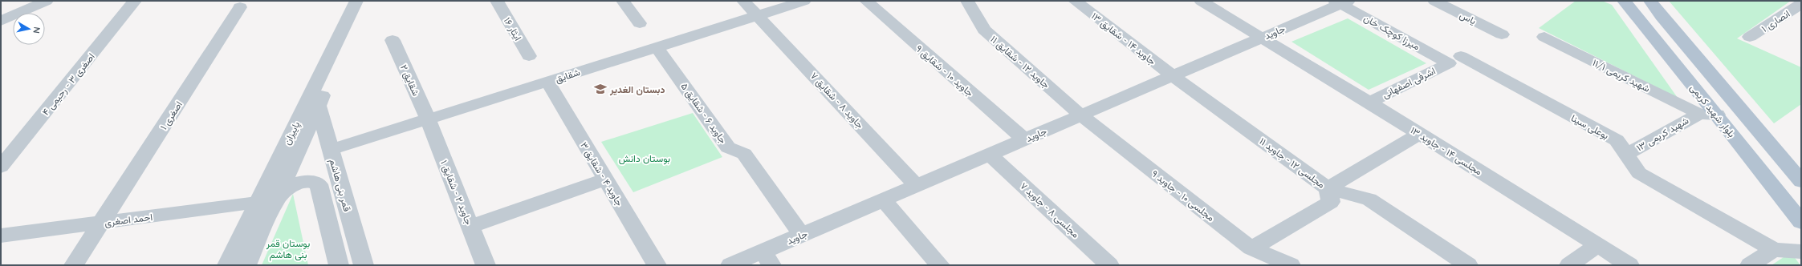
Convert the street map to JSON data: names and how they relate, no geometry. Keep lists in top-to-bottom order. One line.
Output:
{"streets":{"main road":["بلوار شهید کریمی"],"street":["یاس","انصاری ۱","ایثار ۱۶","جاوید","میرزا کوچک خان","جاوید ۱۴ - شقایق ۱۳","جاوید ۱۲ - شقایق ۱۱","جاوید ۱۰ - شقایق ۹","شقایق","شهید کریمی ۱۱/۱","شقایق ۲","اشرفی اصفهانی","اصغری ۳ - رحیمی ۴","جاوید ۸ - شقایق ۷","جاوید ۶ - شقایق ۵","اصغری ۱","بوعلی سینا","پاییزان","شهید کریمی ۱۳","مجلسی ۱۴ - جاوید ۱۳","مجلسی ۱۲ - جاوید ۱۱","جاوید ۴ - شقایق ۳","قمر بنی هاشم","جاوید ۲ - شقایق ۱","مجلسی ۱۰ - جاوید ۹","مجلسی ۸ - جاوید ۷","احمد اصغری"]},"crossings":[["جاوید","میرزا کوچک خان"],["جاوید","جاوید ۱۴ - شقایق ۱۳"],["جاوید","جاوید ۱۲ - شقایق ۱۱"],["جاوید","جاوید ۱۰ - شقایق ۹"],["جاوید","جاوید ۸ - شقایق ۷"],["جاوید","جاوید ۶ - شقایق ۵"],["جاوید","مجلسی ۱۴ - جاوید ۱۳"],["جاوید","مجلسی ۱۲ - جاوید ۱۱"],["جاوید","مجلسی ۱۰ - جاوید ۹"],["جاوید","مجلسی ۸ - جاوید ۷"],["میرزا کوچک خان","اشرفی اصفهانی"],["میرزا کوچک خان","بوعلی سینا"],["جاوید ۱۴ - شقایق ۱۳","مجلسی ۱۲ - جاوید ۱۱"],["جاوید ۱۲ - شقایق ۱۱","مجلسی ۱۰ - جاوید ۹"],["شقایق","شقایق ۲"],["شقایق","جاوید ۸ - شقایق ۷"],["شقایق","جاوید ۶ - شقایق ۵"],["شقایق","جاوید ۴ - شقایق ۳"],["شقایق","قمر بنی هاشم"],["شقایق","جاوید ۲ - شقایق ۱"],["شهید کریمی ۱۱/۱","شهید کریمی ۱۳"],["شقایق ۲","جاوید ۲ - شقایق ۱"],["اشرفی اصفهانی","بوعلی سینا"],["اشرفی اصفهانی","مجلسی ۱۴ - جاوید ۱۳"],["اصغری ۱","احمد اصغری"],["بوعلی سینا","شهید کریمی ۱۳"],["پاییزان","قمر بنی هاشم"],["پاییزان","احمد اصغری"]],"parks":["بوستان دانش","بوستان قمر بنی هاشم"],"places":{"school or university":["دبستان الغدیر"]},"north":"right"}
